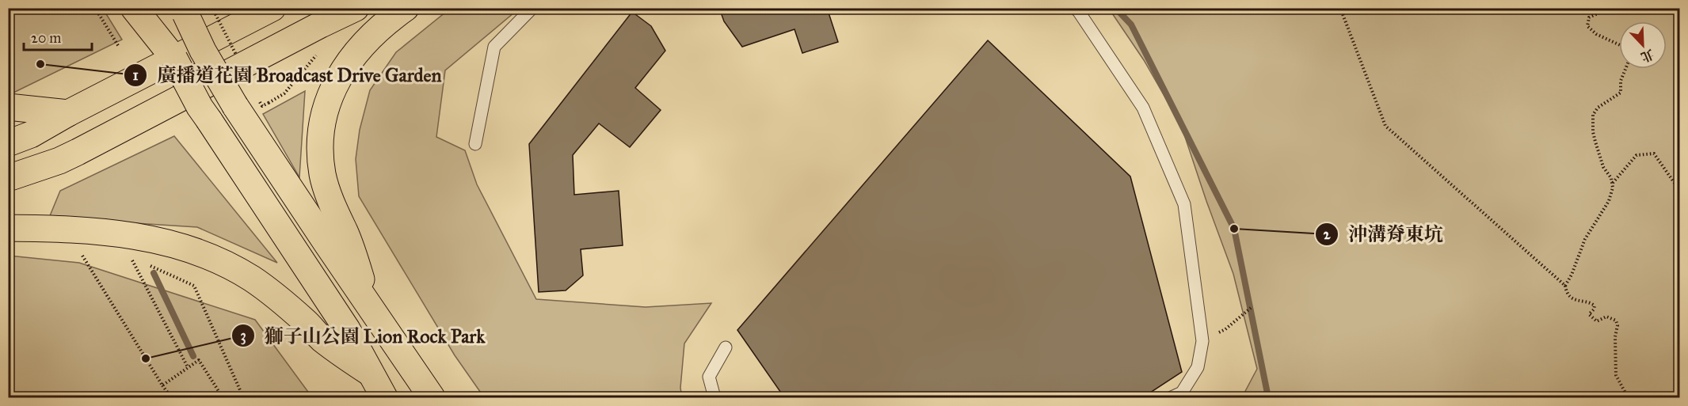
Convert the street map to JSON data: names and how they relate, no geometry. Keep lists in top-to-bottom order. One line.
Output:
{"places":["廣播道花園 Broadcast Drive Garden","沖溝脊東坑","獅子山公園 Lion Rock Park"],"scale_bar":"20 m","north":"bottom right"}
